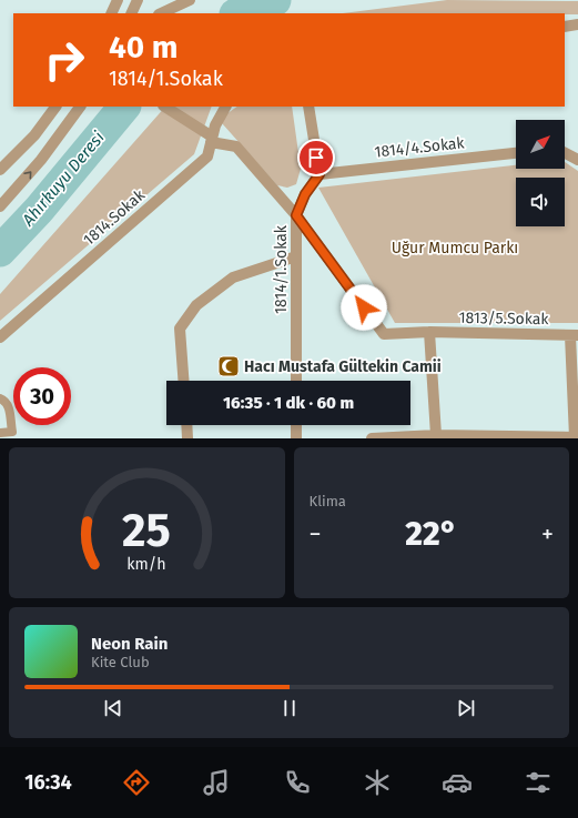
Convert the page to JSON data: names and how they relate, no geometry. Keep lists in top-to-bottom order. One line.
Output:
{"streets":{"street":["1814/4.Sokak","1814.Sokak","1814/1.Sokak","1813/5.Sokak"]},"crossings":[["1814/4.Sokak","1814/1.Sokak"],["1814/1.Sokak","1813/5.Sokak"]],"water":["Ahırkuyu Deresi"],"parks":["Uğur Mumcu Parkı"],"places":{"mosque":["Hacı Mustafa Gültekin Camii"]},"north":"top right","page":{"turn":["40 m","1814/1.Sokak"],"limit":"30","trip":"16:35 · 1 dk · 60 m","tile":"Klima","heat":["−","22°","+"],"song":["Neon Rain","Kite Club"],"tabs":"16:34","gauge":["25","km/h"]}}
